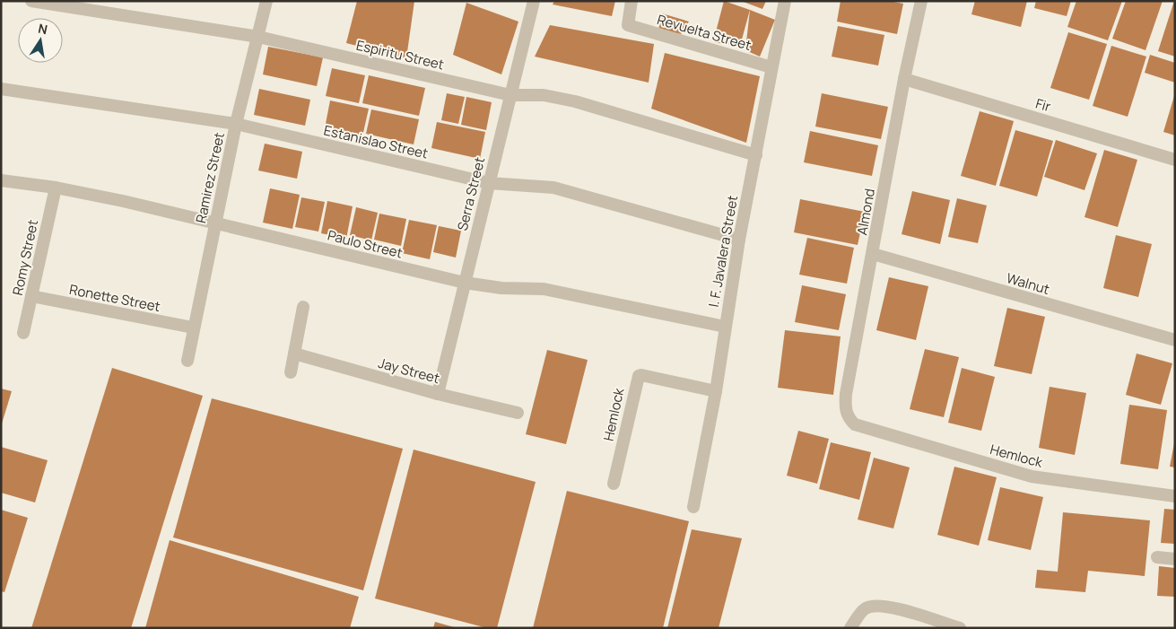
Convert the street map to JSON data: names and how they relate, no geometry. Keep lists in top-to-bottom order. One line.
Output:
{"streets":{"street":["Revuelta Street","Espiritu Street","Fir","Estanislao Street","Ramirez Street","Serra Street","Almond","Paulo Street","I. F. Javalera Street","Romy Street","Walnut","Ronette Street","Jay Street","Hemlock"]},"crossings":[["Revuelta Street","I. F. Javalera Street"],["Espiritu Street","Ramirez Street"],["Espiritu Street","Serra Street"],["Espiritu Street","I. F. Javalera Street"],["Fir","Almond"],["Estanislao Street","Ramirez Street"],["Estanislao Street","Serra Street"],["Estanislao Street","I. F. Javalera Street"],["Ramirez Street","Paulo Street"],["Ramirez Street","Ronette Street"],["Serra Street","Paulo Street"],["Serra Street","Jay Street"],["Almond","Walnut"],["Almond","Hemlock"],["Paulo Street","I. F. Javalera Street"],["Paulo Street","Romy Street"],["I. F. Javalera Street","Hemlock"],["Romy Street","Ronette Street"]],"north":"top"}
